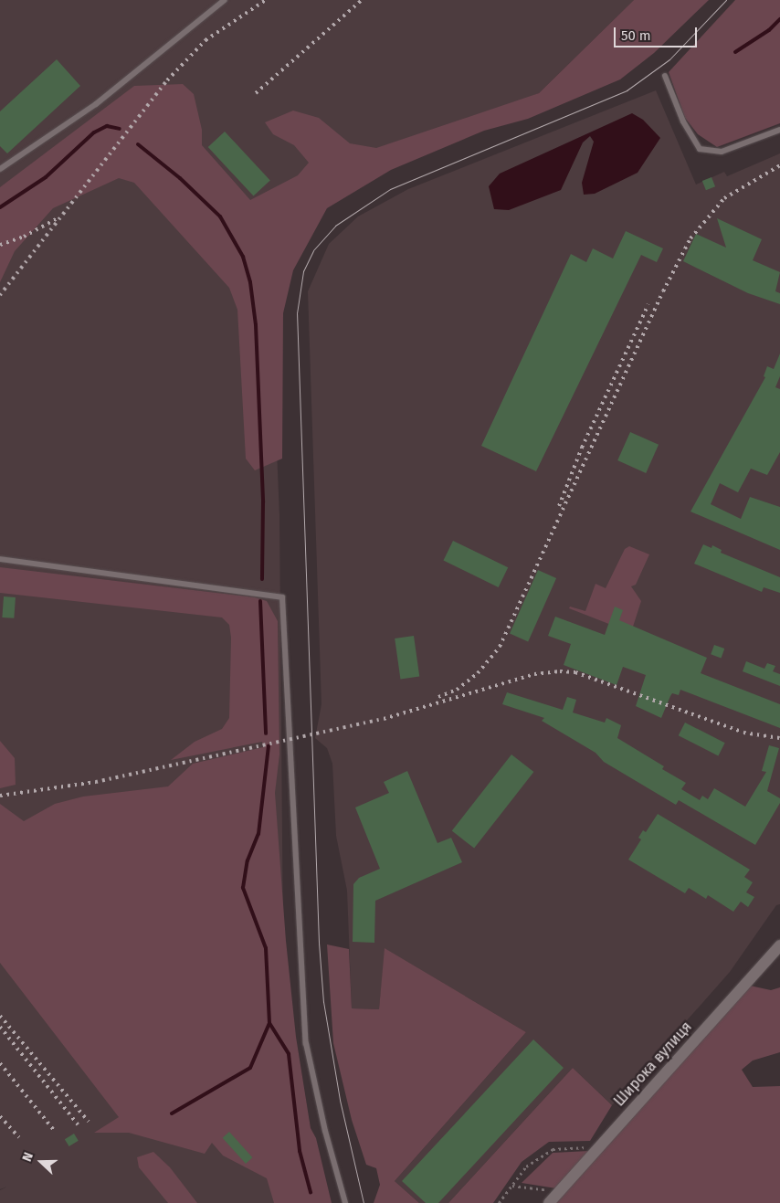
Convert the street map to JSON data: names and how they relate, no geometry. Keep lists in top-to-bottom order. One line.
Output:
{"streets":{"street":["Широка вулиця"]},"scale_bar":"50 m","north":"left"}
